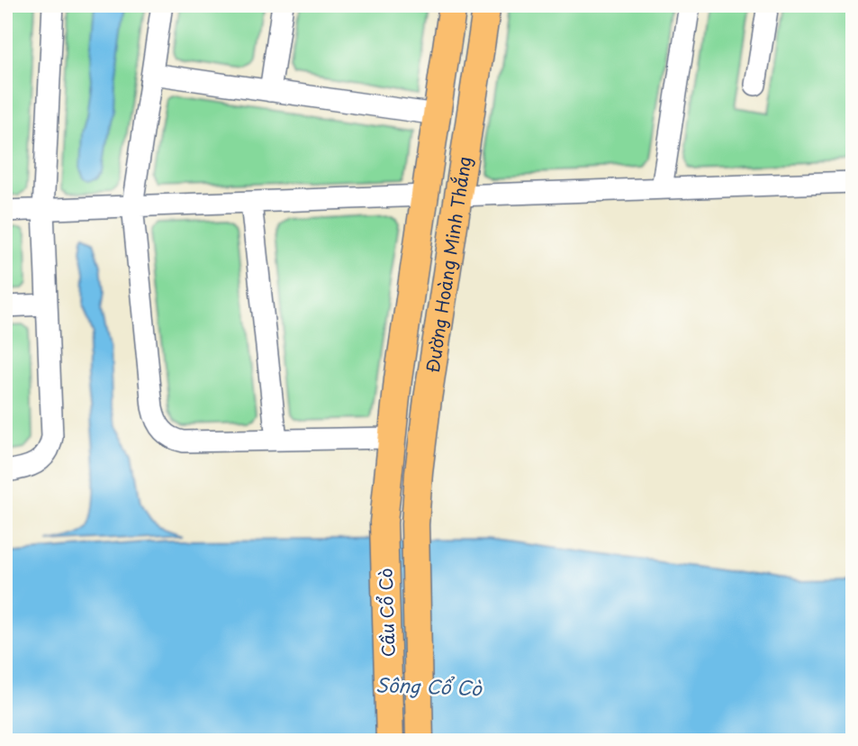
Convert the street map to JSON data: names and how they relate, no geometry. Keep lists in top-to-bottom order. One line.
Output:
{"streets":{"main road":["Đường Hoàng Minh Thắng","Cầu Cổ Cò"]},"crossings":[["Đường Hoàng Minh Thắng","Cầu Cổ Cò"]],"water":["Sông Cổ Cò"]}
